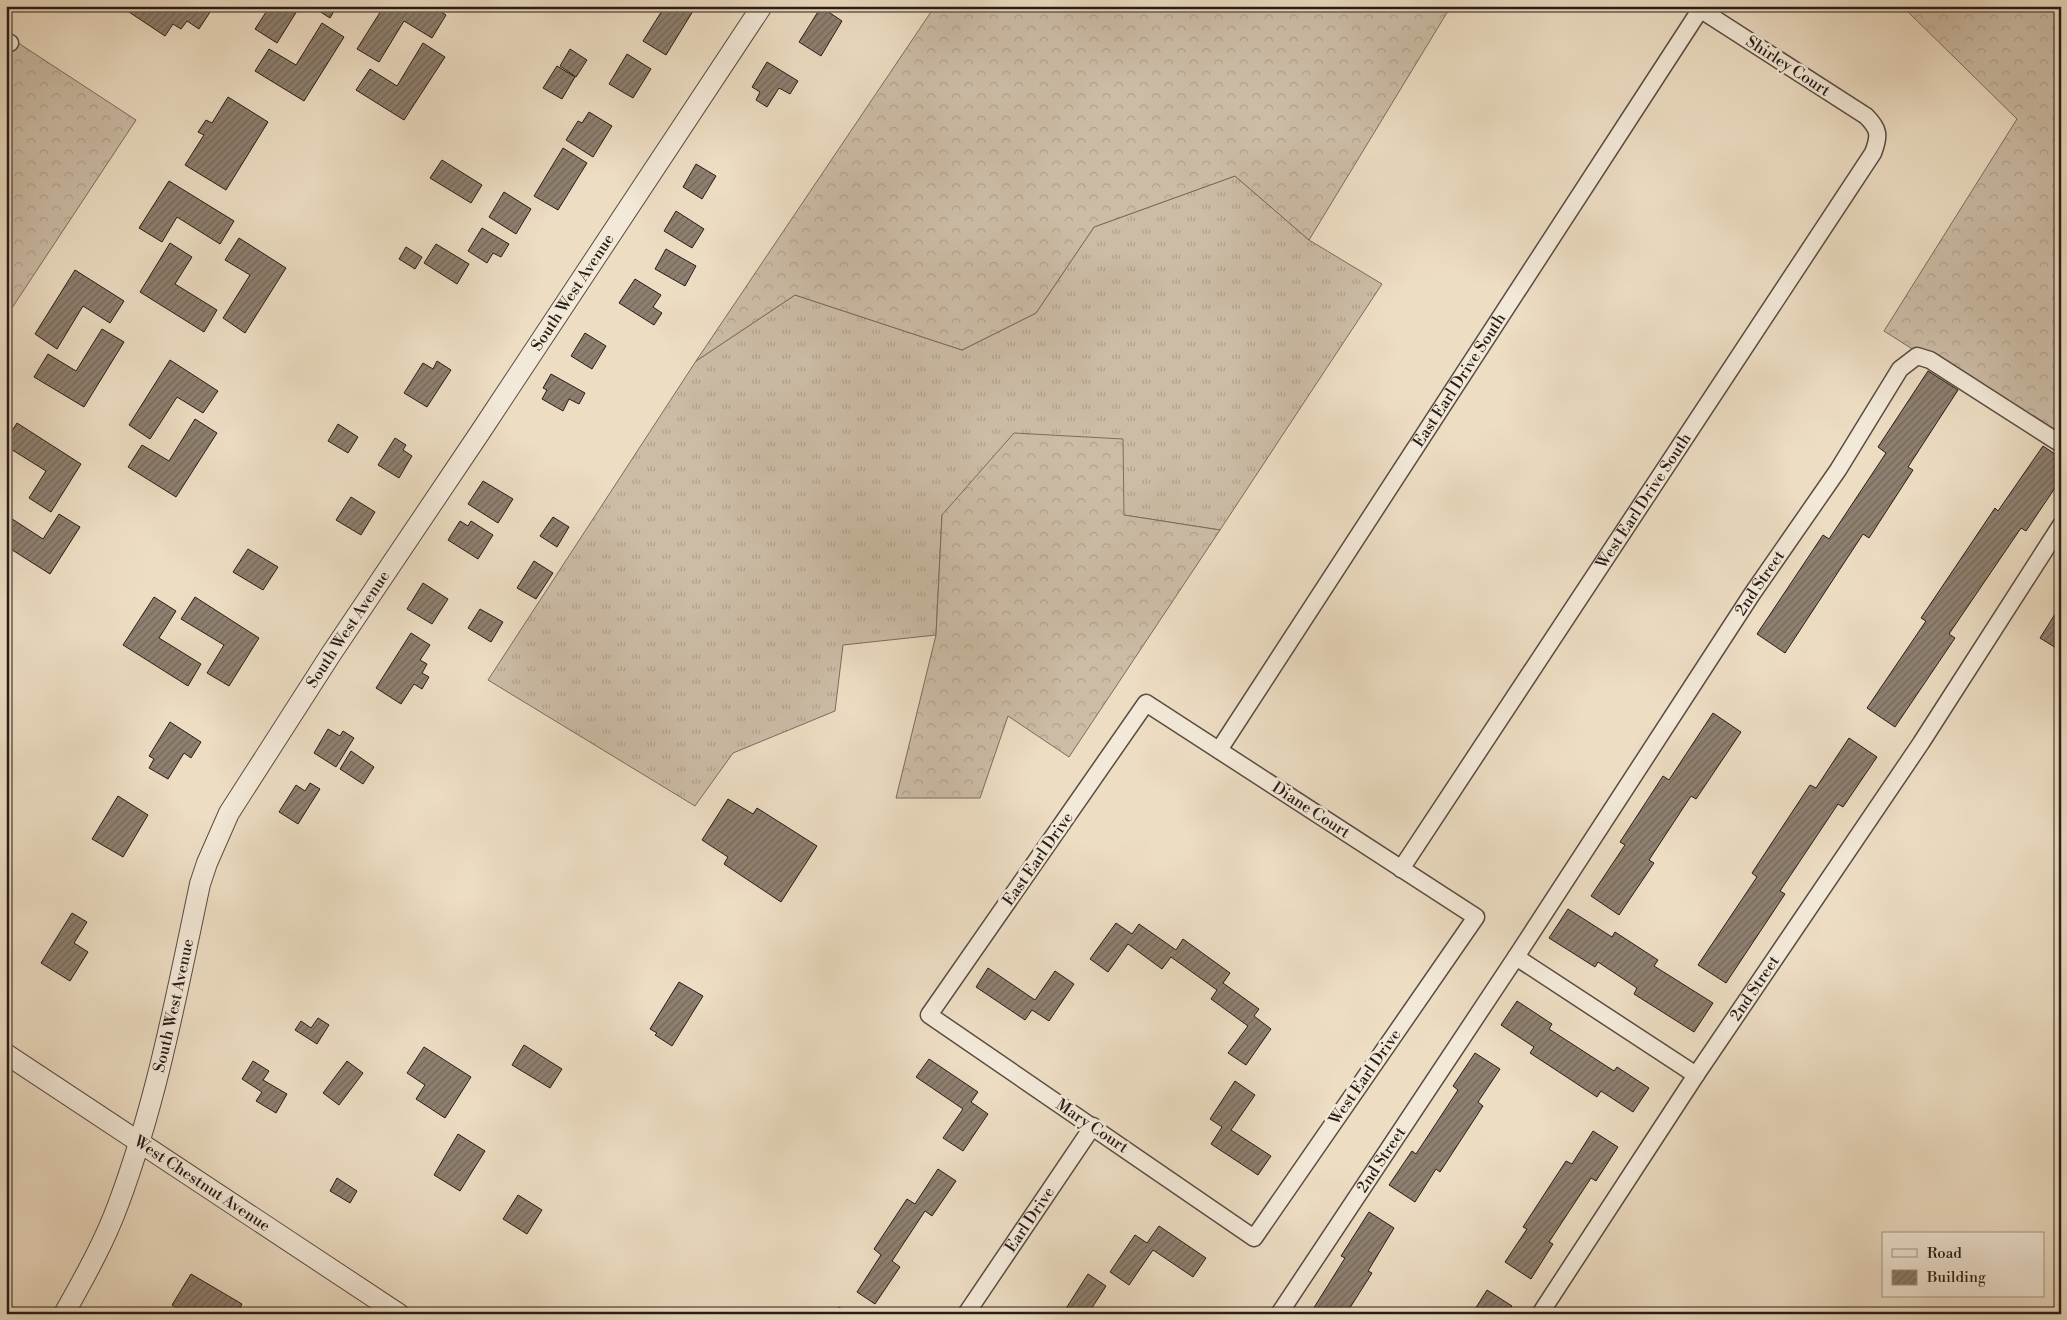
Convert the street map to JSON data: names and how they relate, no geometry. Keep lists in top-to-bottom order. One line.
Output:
{"streets":{"street":["Shirley Court","South West Avenue","East Earl Drive South","West Earl Drive South","2nd Street","Diane Court","East Earl Drive","West Earl Drive","Mary Court","West Chestnut Avenue","Earl Drive"]},"crossings":[["Shirley Court","East Earl Drive South"],["Shirley Court","West Earl Drive South"],["South West Avenue","West Chestnut Avenue"],["East Earl Drive South","Diane Court"],["West Earl Drive South","Diane Court"],["Diane Court","East Earl Drive"],["Diane Court","West Earl Drive"],["East Earl Drive","Mary Court"],["West Earl Drive","Mary Court"],["Mary Court","Earl Drive"]],"legend":["Road","Building"]}
